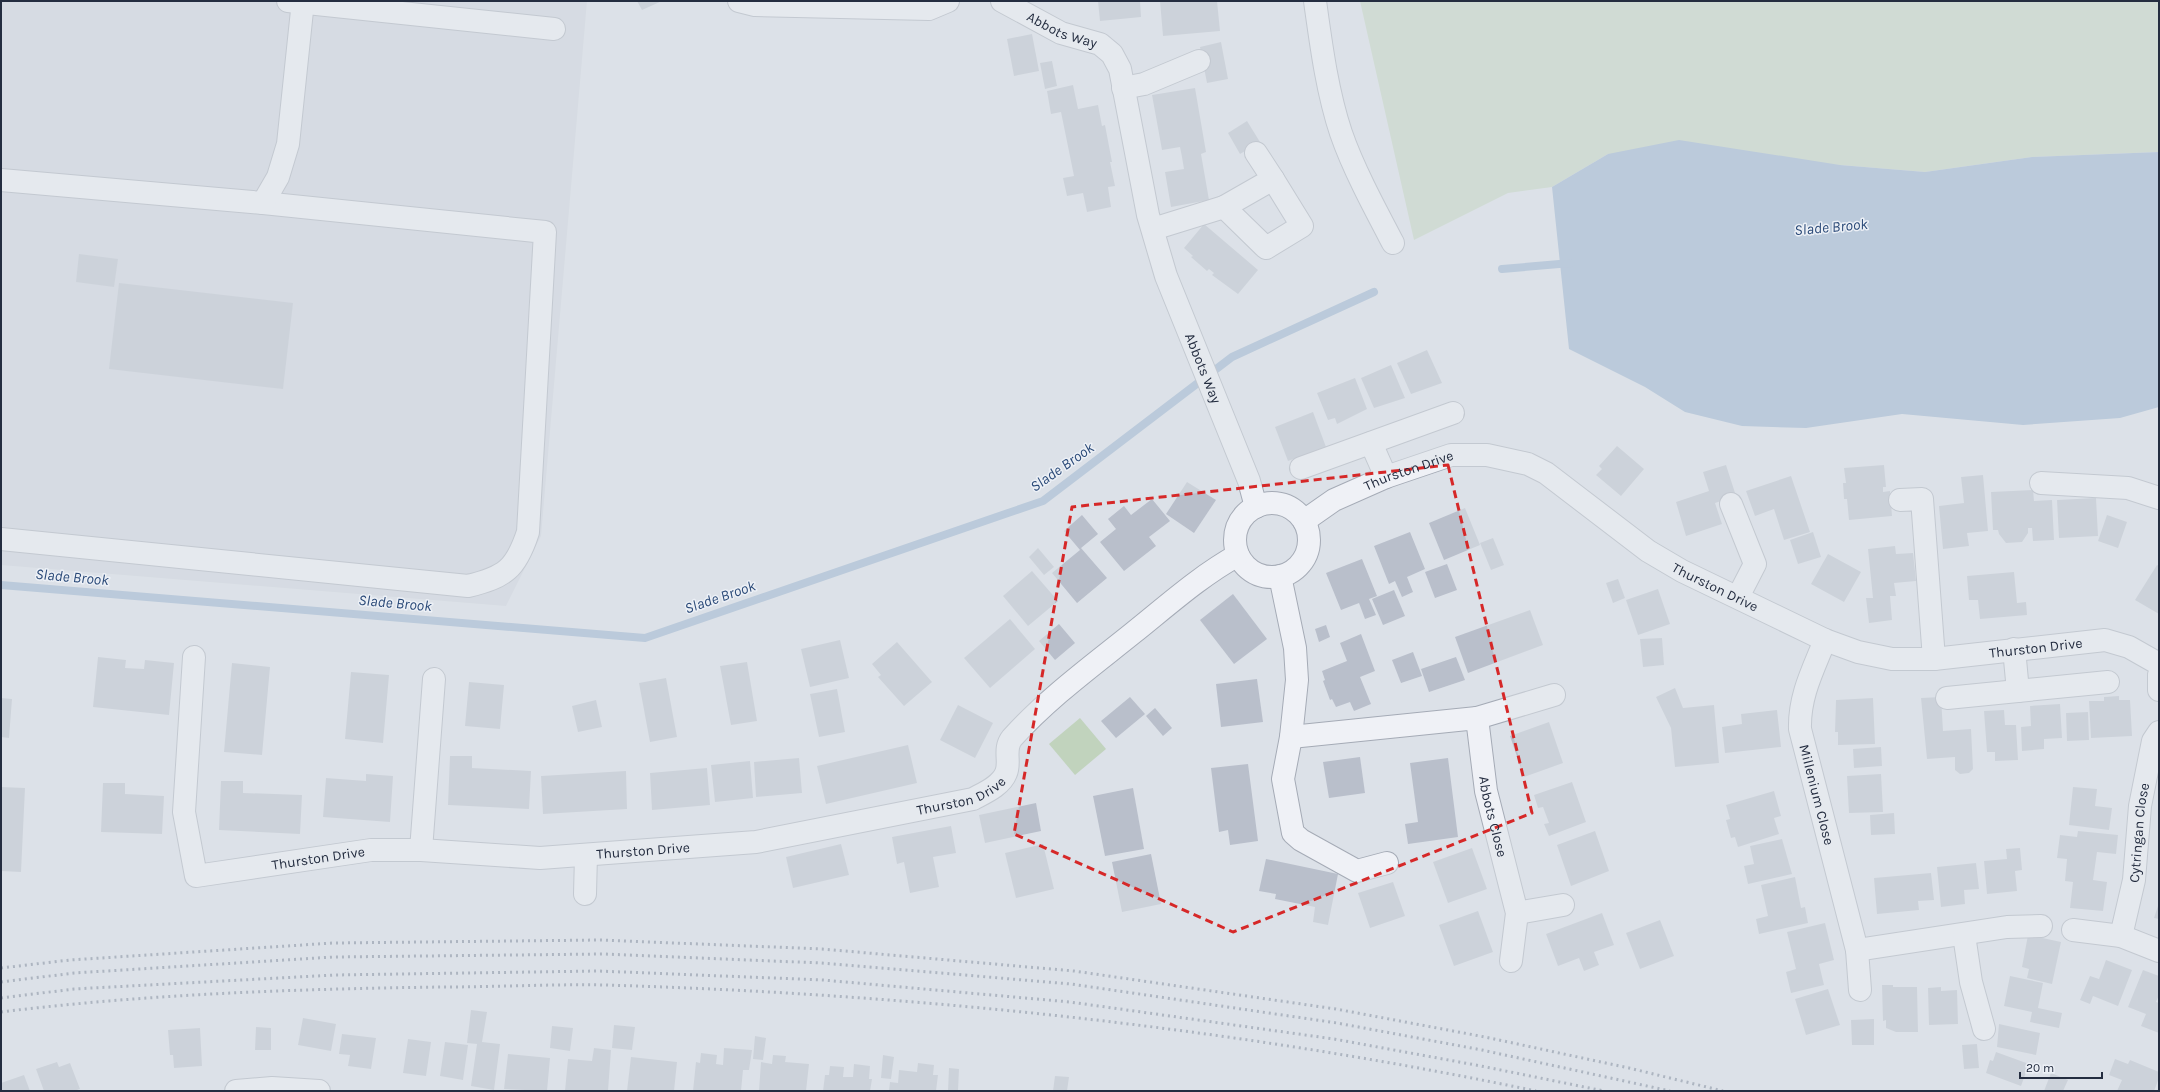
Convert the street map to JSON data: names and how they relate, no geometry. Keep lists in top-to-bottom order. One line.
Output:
{"streets":{"street":["Abbots Way","Thurston Drive","Millenium Close","Abbots Close","Cytringan Close"]},"crossings":[["Abbots Way","Thurston Drive"],["Thurston Drive","Millenium Close"]],"water":["Slade Brook"],"scale_bar":"20 m"}
